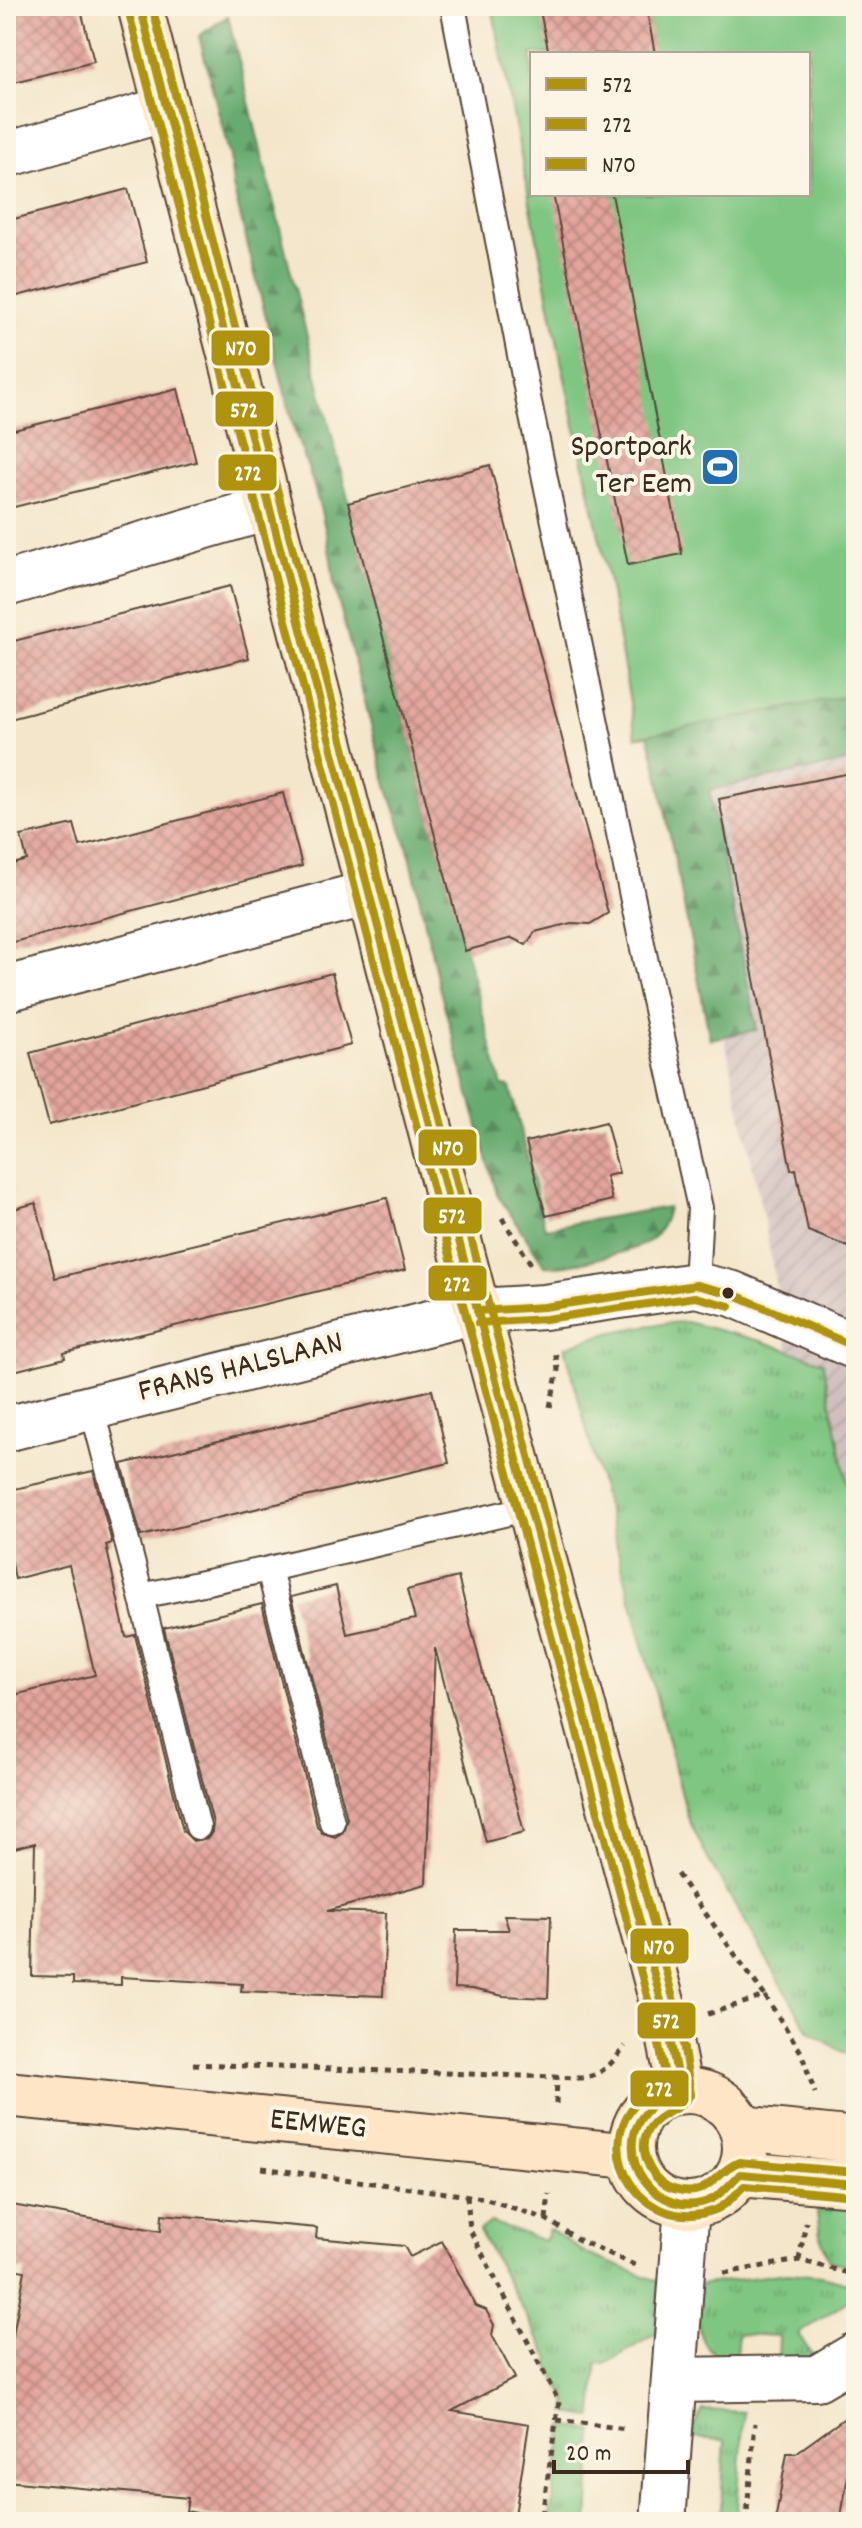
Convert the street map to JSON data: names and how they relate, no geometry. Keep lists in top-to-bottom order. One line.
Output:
{"streets":{"main road":["EEMWEG"],"street":["FRANS HALSLAAN"]},"places":{"sports":["Sportpark Ter Eem"]},"lines":["transit line 572","transit line N70","transit line 272"],"legend":["572","272","N70"],"scale_bar":"20 m"}
